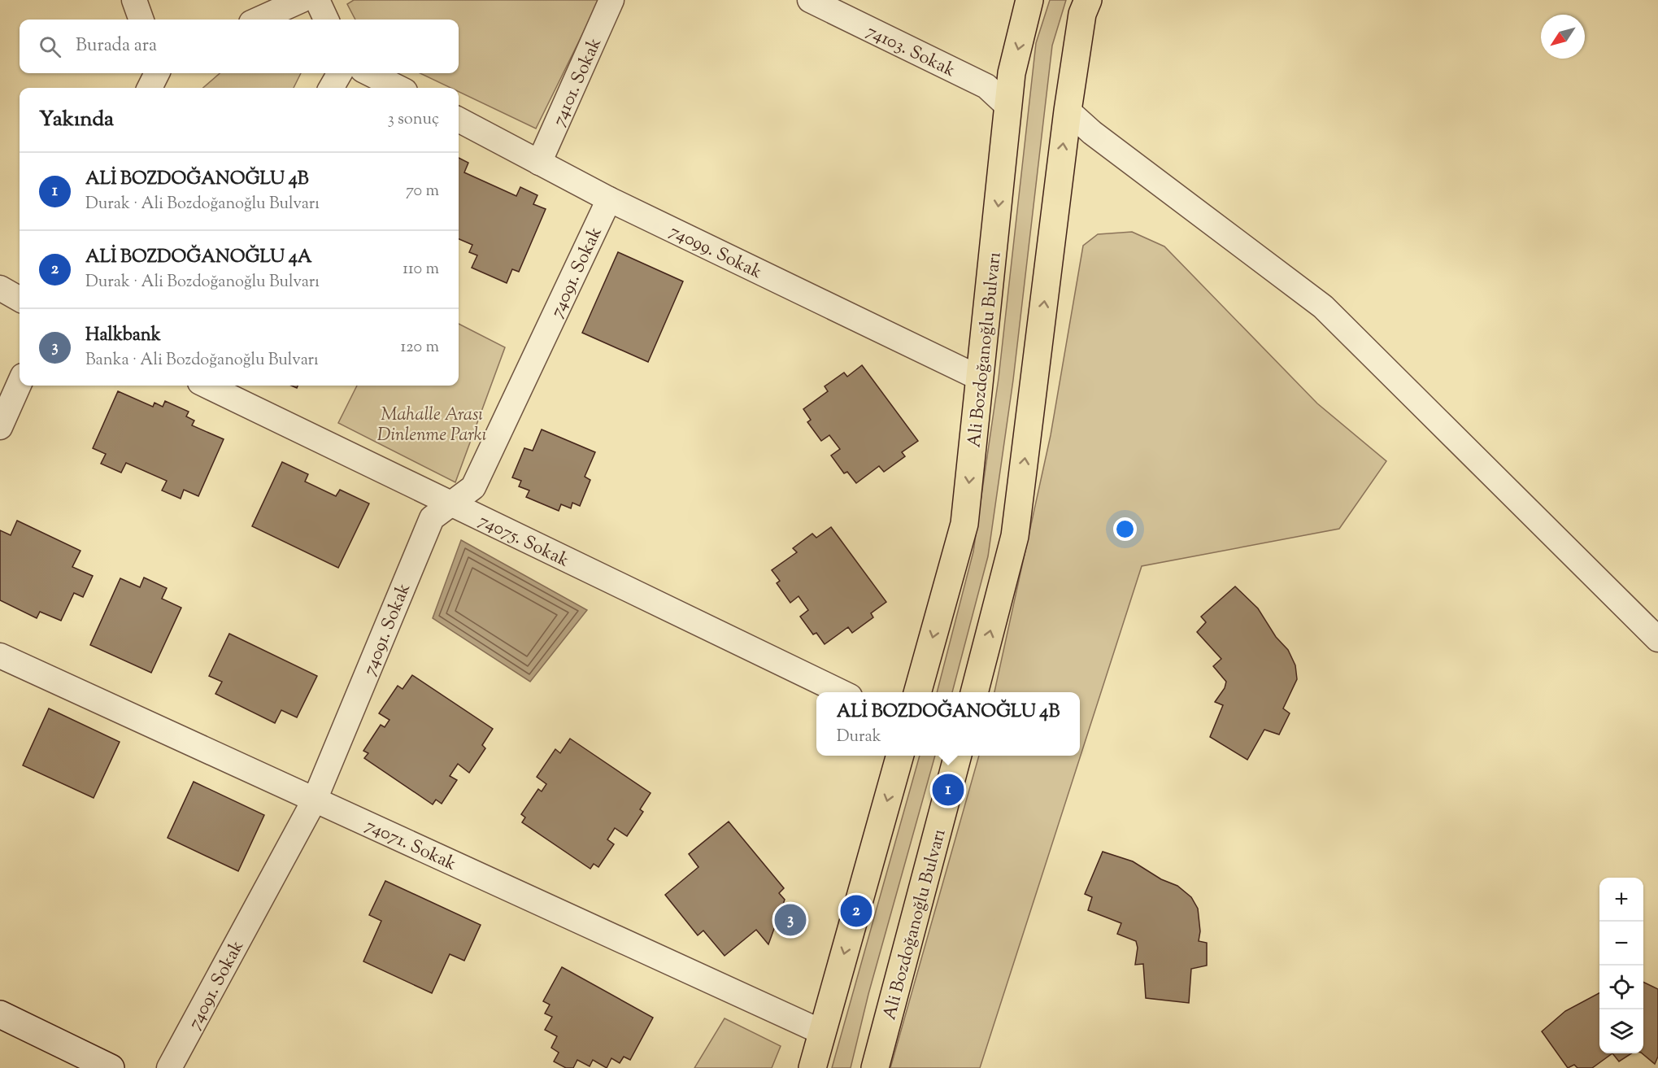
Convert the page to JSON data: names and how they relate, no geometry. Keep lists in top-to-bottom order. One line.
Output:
{"streets":{"main road":["Ali Bozdoğanoğlu Bulvarı"],"street":["74103. Sokak","74101. Sokak","74099. Sokak","74091. Sokak","74075. Sokak","74071. Sokak"]},"crossings":[["74103. Sokak","Ali Bozdoğanoğlu Bulvarı"],["74101. Sokak","74099. Sokak"],["74099. Sokak","74091. Sokak"],["74099. Sokak","Ali Bozdoğanoğlu Bulvarı"],["74091. Sokak","74075. Sokak"],["74091. Sokak","74071. Sokak"]],"parks":["Mahalle Arası Dinlenme Parkı"],"north":"bottom left","page":{"search":"Burada ara","heading":["Yakında","3 sonuç"],"list":[{"mark":"1","name":"ALİ BOZDOĞANOĞLU 4B","note":"Durak · Ali Bozdoğanoğlu Bulvarı","value":"70 m"},{"mark":"2","name":"ALİ BOZDOĞANOĞLU 4A","note":"Durak · Ali Bozdoğanoğlu Bulvarı","value":"110 m"},{"mark":"3","name":"Halkbank","note":"Banka · Ali Bozdoğanoğlu Bulvarı","value":"120 m"}],"popup":["ALİ BOZDOĞANOĞLU 4B","Durak"],"pins":["1","2","3"],"map_buttons":["+","−"]}}
